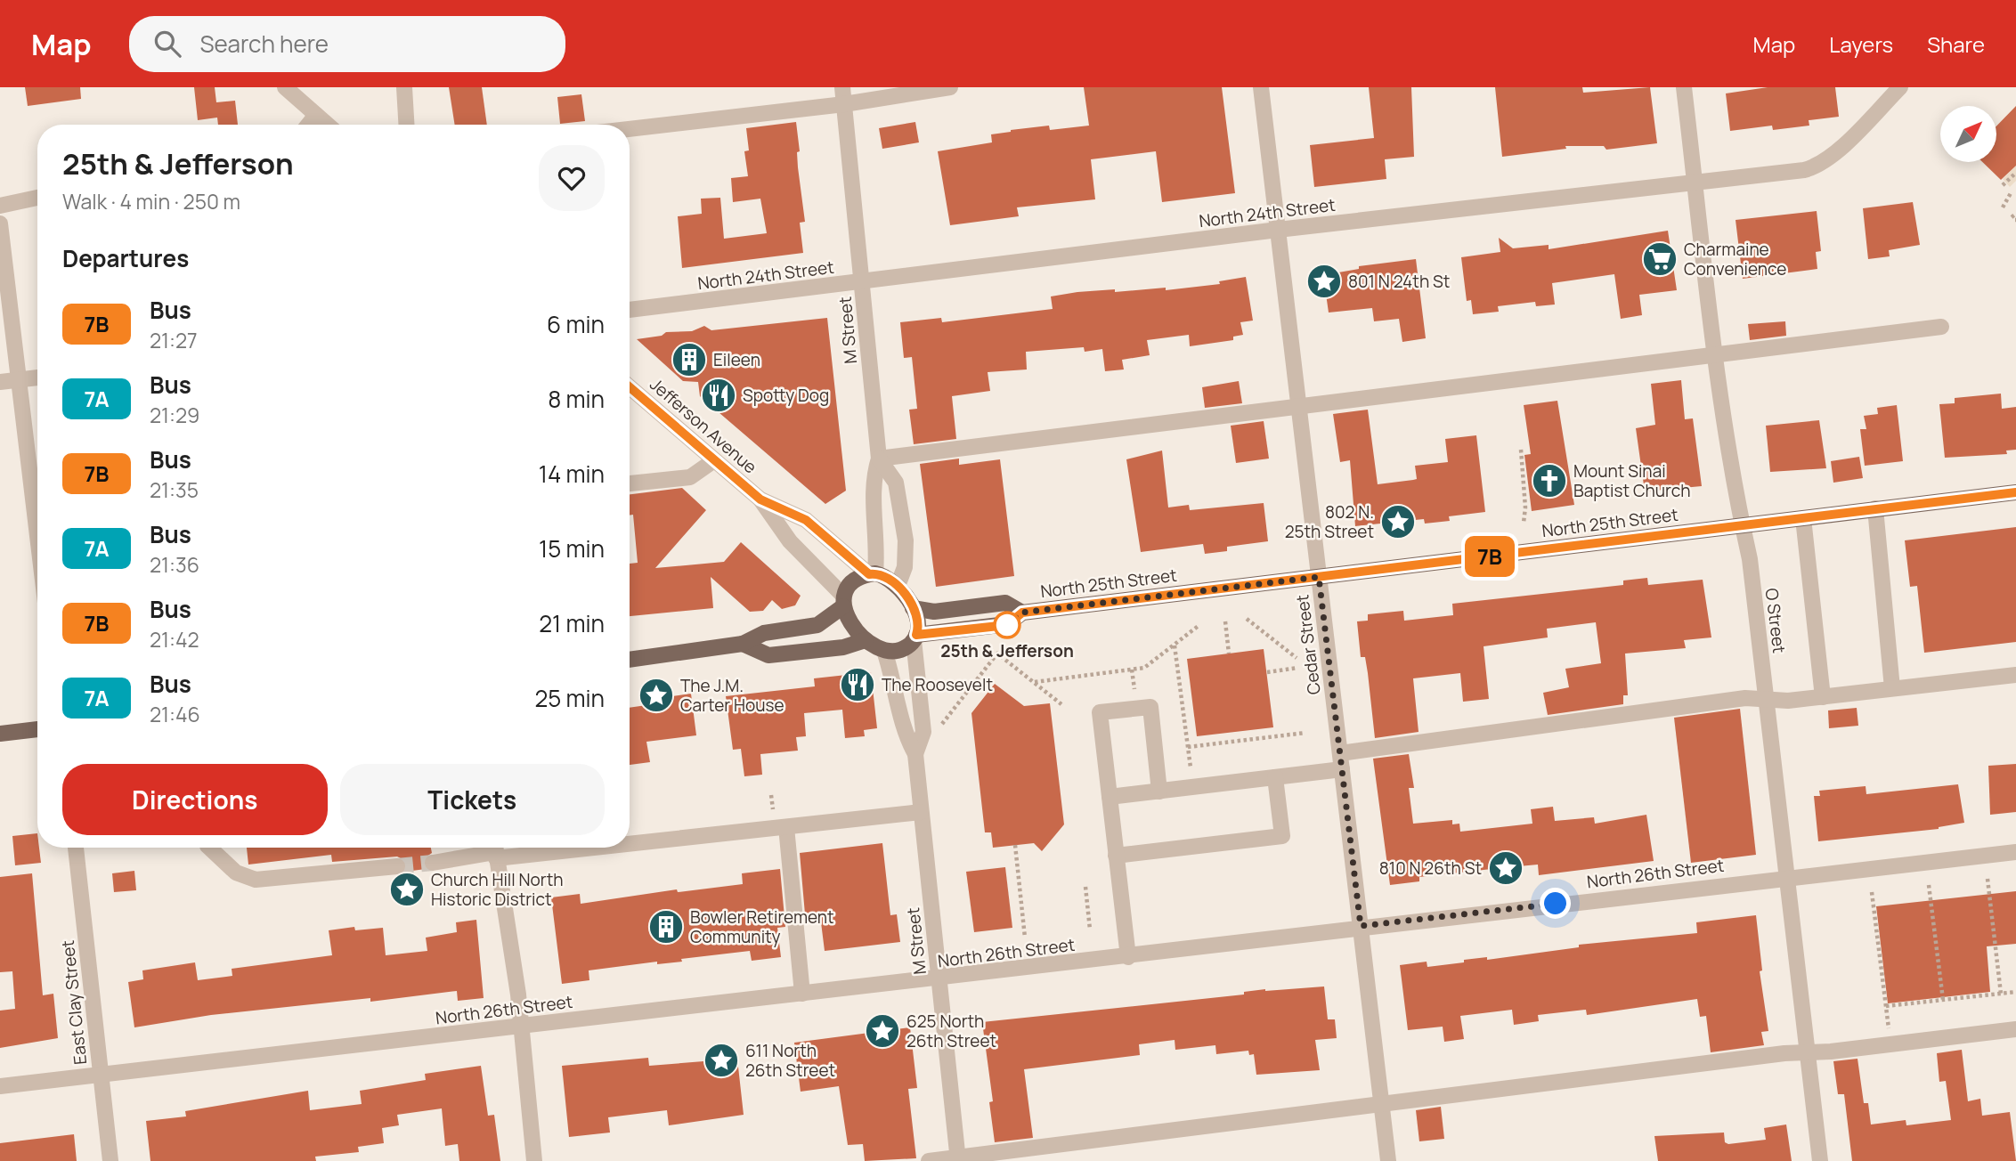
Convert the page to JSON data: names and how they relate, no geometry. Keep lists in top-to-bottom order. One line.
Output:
{"streets":{"main road":["North 25th Street"],"street":["North 24th Street","M Street","Jefferson Avenue","O Street","Cedar Street","North 26th Street","East Clay Street"]},"crossings":[["North 24th Street","M Street"],["North 24th Street","O Street"],["North 24th Street","Cedar Street"],["M Street","Jefferson Avenue"],["M Street","North 25th Street"],["M Street","North 26th Street"],["Jefferson Avenue","North 25th Street"],["North 25th Street","O Street"],["North 25th Street","Cedar Street"],["O Street","North 26th Street"],["Cedar Street","North 26th Street"],["North 26th Street","East Clay Street"]],"places":{"supermarket":["Charmaine Convenience"],"place":["801 N 24th St","802 N. 25th Street","The J.M. Carter House","810 N 26th St","Church Hill North Historic District","625 North 26th Street","611 North 26th Street"],"building":["Eileen","Bowler Retirement Community"],"restaurant":["Spotty Dog","The Roosevelt"],"church":["Mount Sinai Baptist Church"],"other":["25th & Jefferson"]},"lines":["bus line 7B"],"north":"top right","page":{"header":"Map","search":"Search here","nav":["Map","Layers","Share"],"on_map":"7B","heading":[["25th & Jefferson","Walk · 4 min · 250 m"],"Departures"],"list":[{"mark":"7B","name":"Bus","note":"21:27","value":"6 min"},{"mark":"7A","name":"Bus","note":"21:29","value":"8 min"},{"mark":"7B","name":"Bus","note":"21:35","value":"14 min"},{"mark":"7A","name":"Bus","note":"21:36","value":"15 min"},{"mark":"7B","name":"Bus","note":"21:42","value":"21 min"},{"mark":"7A","name":"Bus","note":"21:46","value":"25 min"}],"buttons":["Directions","Tickets"]}}
